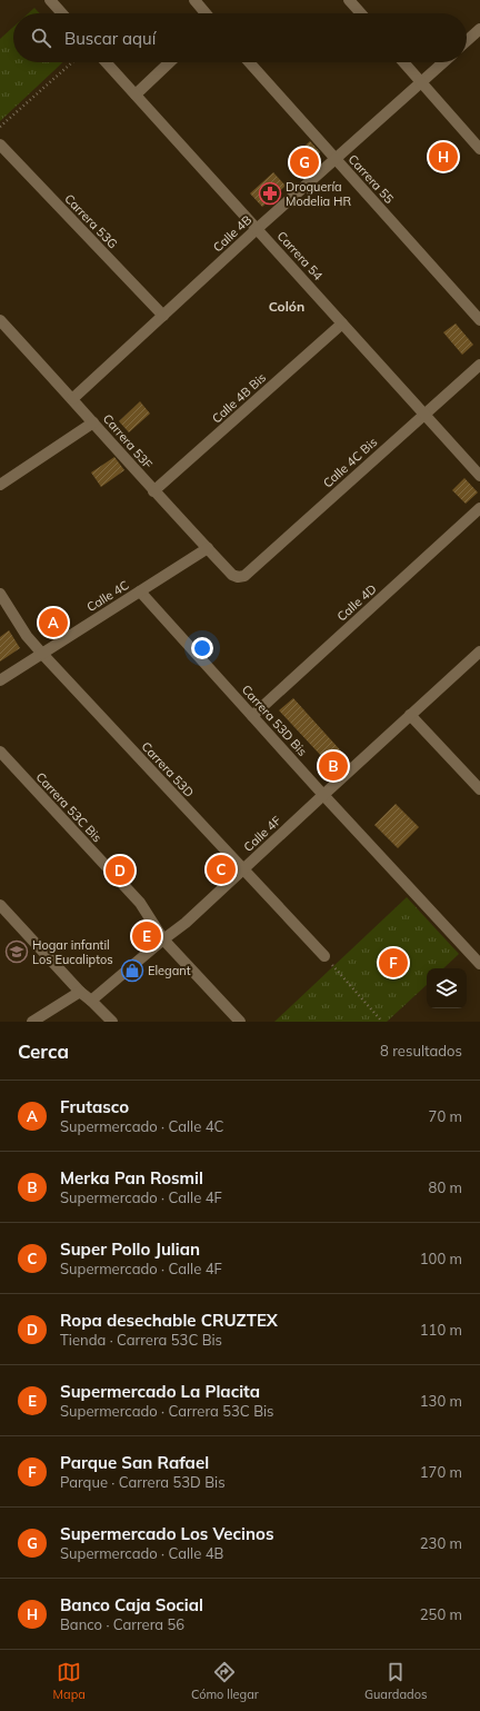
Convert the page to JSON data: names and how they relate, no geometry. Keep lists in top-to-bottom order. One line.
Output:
{"streets":{"street":["Carrera 55","Carrera 53G","Calle 4B","Carrera 54","Calle 4B Bis","Carrera 53F","Calle 4C Bis","Calle 4C","Calle 4D","Carrera 53D Bis","Carrera 53D","Carrera 53C Bis","Calle 4F"]},"crossings":[["Carrera 55","Calle 4B"],["Carrera 53G","Calle 4B"],["Calle 4B","Carrera 54"],["Calle 4B","Carrera 53F"],["Carrera 54","Calle 4B Bis"],["Carrera 54","Calle 4C Bis"],["Calle 4B Bis","Carrera 53F"],["Carrera 53F","Calle 4C Bis"],["Carrera 53F","Calle 4C"],["Calle 4C","Carrera 53D Bis"],["Calle 4C","Carrera 53D"],["Calle 4D","Carrera 53D Bis"],["Carrera 53D Bis","Calle 4F"],["Carrera 53D","Calle 4F"],["Carrera 53C Bis","Calle 4F"]],"districts":["Colón"],"places":{"pharmacy":["Droguería Modelia HR"],"school or university":["Hogar infantil Los Eucaliptos"],"shop":["Elegant"]},"page":{"search":"Buscar aquí","pins":["H","G","A","B","C","D","E","F"],"heading":["Cerca","8 resultados"],"list":[{"mark":"A","name":"Frutasco","note":"Supermercado · Calle 4C","value":"70 m"},{"mark":"B","name":"Merka Pan Rosmil","note":"Supermercado · Calle 4F","value":"80 m"},{"mark":"C","name":"Super Pollo Julian","note":"Supermercado · Calle 4F","value":"100 m"},{"mark":"D","name":"Ropa desechable CRUZTEX","note":"Tienda · Carrera 53C Bis","value":"110 m"},{"mark":"E","name":"Supermercado La Placita","note":"Supermercado · Carrera 53C Bis","value":"130 m"},{"mark":"F","name":"Parque San Rafael","note":"Parque · Carrera 53D Bis","value":"170 m"},{"mark":"G","name":"Supermercado Los Vecinos","note":"Supermercado · Calle 4B","value":"230 m"},{"mark":"H","name":"Banco Caja Social","note":"Banco · Carrera 56","value":"250 m"}],"nav":["Mapa","Cómo llegar","Guardados"]}}
